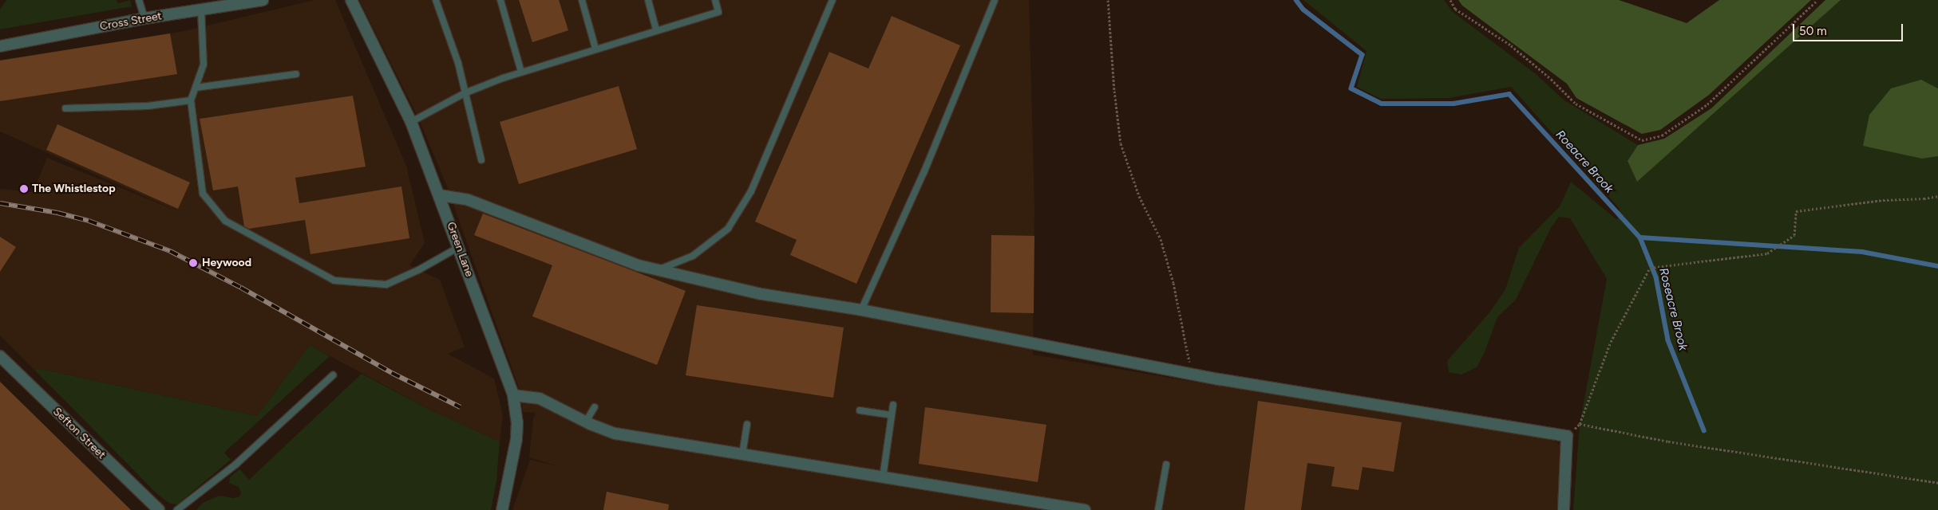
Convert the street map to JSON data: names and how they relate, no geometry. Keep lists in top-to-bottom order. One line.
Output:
{"streets":{"street":["Cross Street","Green Lane","Sefton Street"]},"water":["Roeacre Brook","Roseacre Brook"],"places":["The Whistlestop","Heywood"],"scale_bar":"50 m"}
